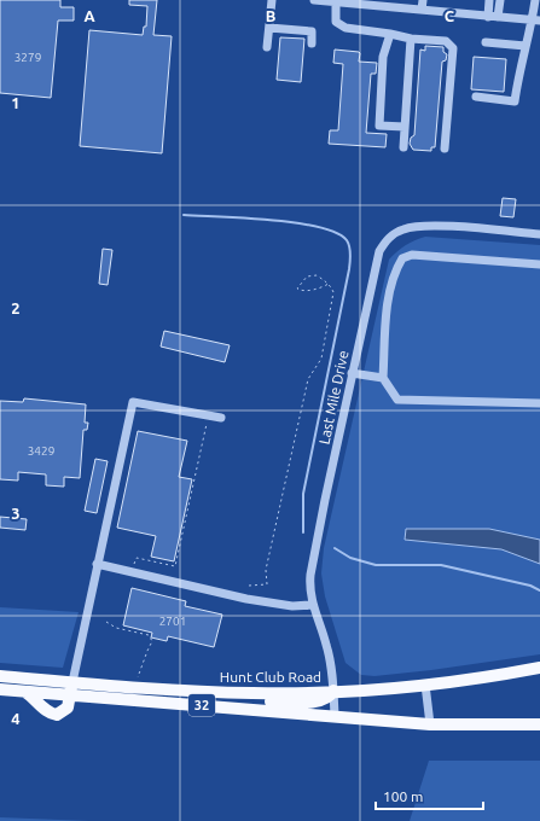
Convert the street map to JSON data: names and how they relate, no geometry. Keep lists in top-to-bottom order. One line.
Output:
{"streets":{"main road":["Hunt Club Road","32"],"street":["Last Mile Drive"]},"crossings":[["Last Mile Drive","Hunt Club Road"]],"house_numbers":["3279","3429","2701"],"scale_bar":"100 m","grid":{"columns":["A","B","C"],"rows":["1","2","3","4"]}}
